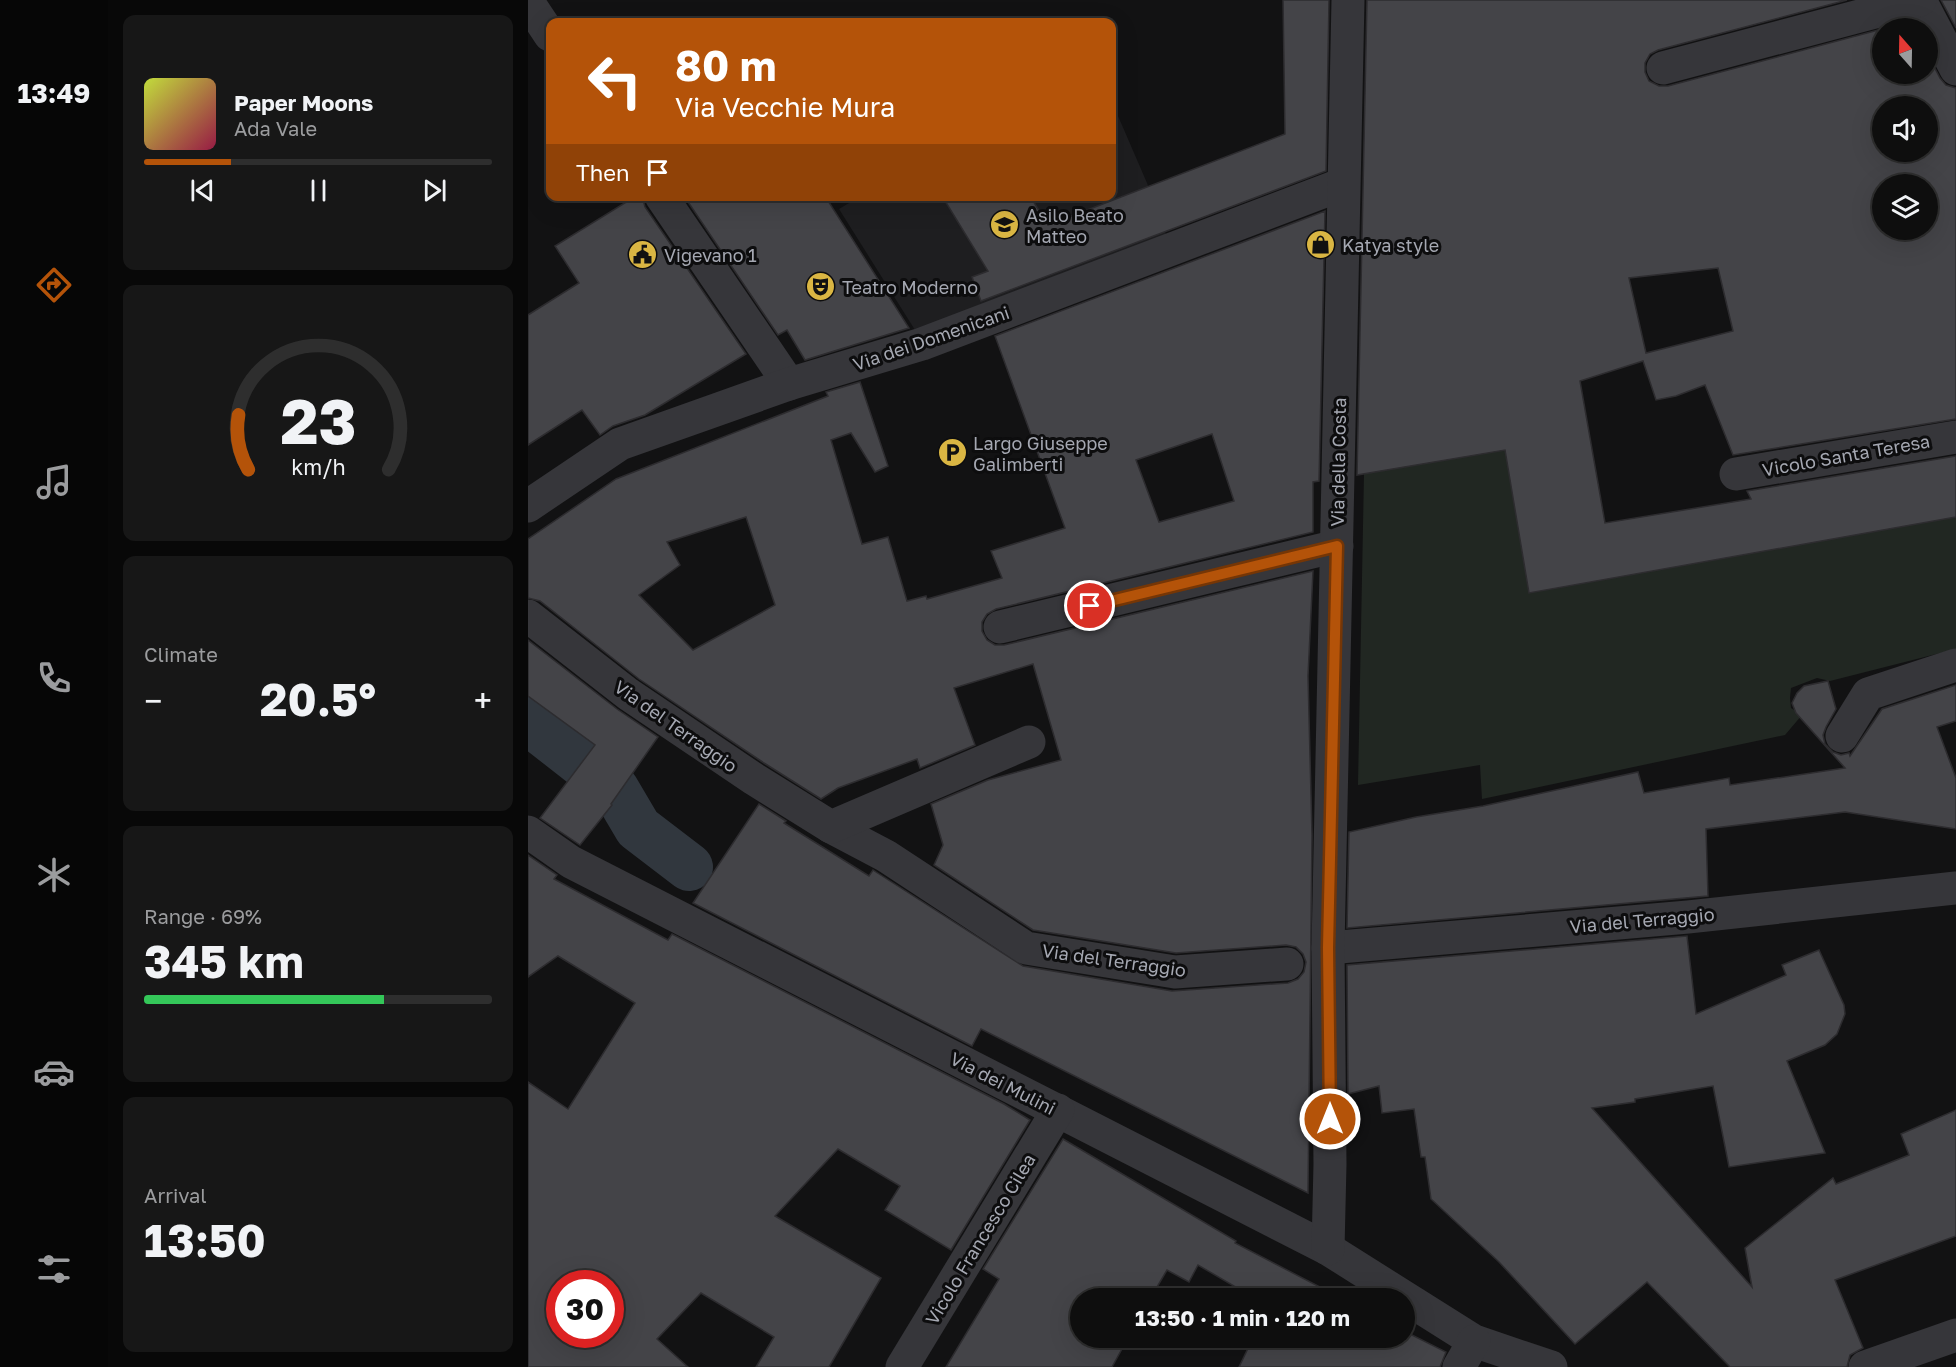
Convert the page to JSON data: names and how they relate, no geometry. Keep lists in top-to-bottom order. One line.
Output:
{"streets":{"street":["Via dei Domenicani","Vicolo Santa Teresa","Via della Costa","Via del Terraggio","Via dei Mulini","Vicolo Francesco Cilea"]},"crossings":[["Via dei Domenicani","Via della Costa"],["Via della Costa","Via del Terraggio"],["Via della Costa","Via dei Mulini"],["Via dei Mulini","Vicolo Francesco Cilea"]],"places":{"school or university":["Asilo Beato Matteo"],"shop":["Katya style"],"public building":["Vigevano 1"],"theatre":["Teatro Moderno"],"parking":["Largo Giuseppe Galimberti"]},"north":"top","page":{"tabs":"13:49","turn":["80 m","Via Vecchie Mura"],"song":["Paper Moons","Ada Vale"],"then":"Then","tile":["Climate",["Range · 69%","345 km"],["Arrival","13:50"]],"heat":["−","20.5°","+"],"limit":"30","trip":"13:50 · 1 min · 120 m","gauge":["23","km/h"]}}
